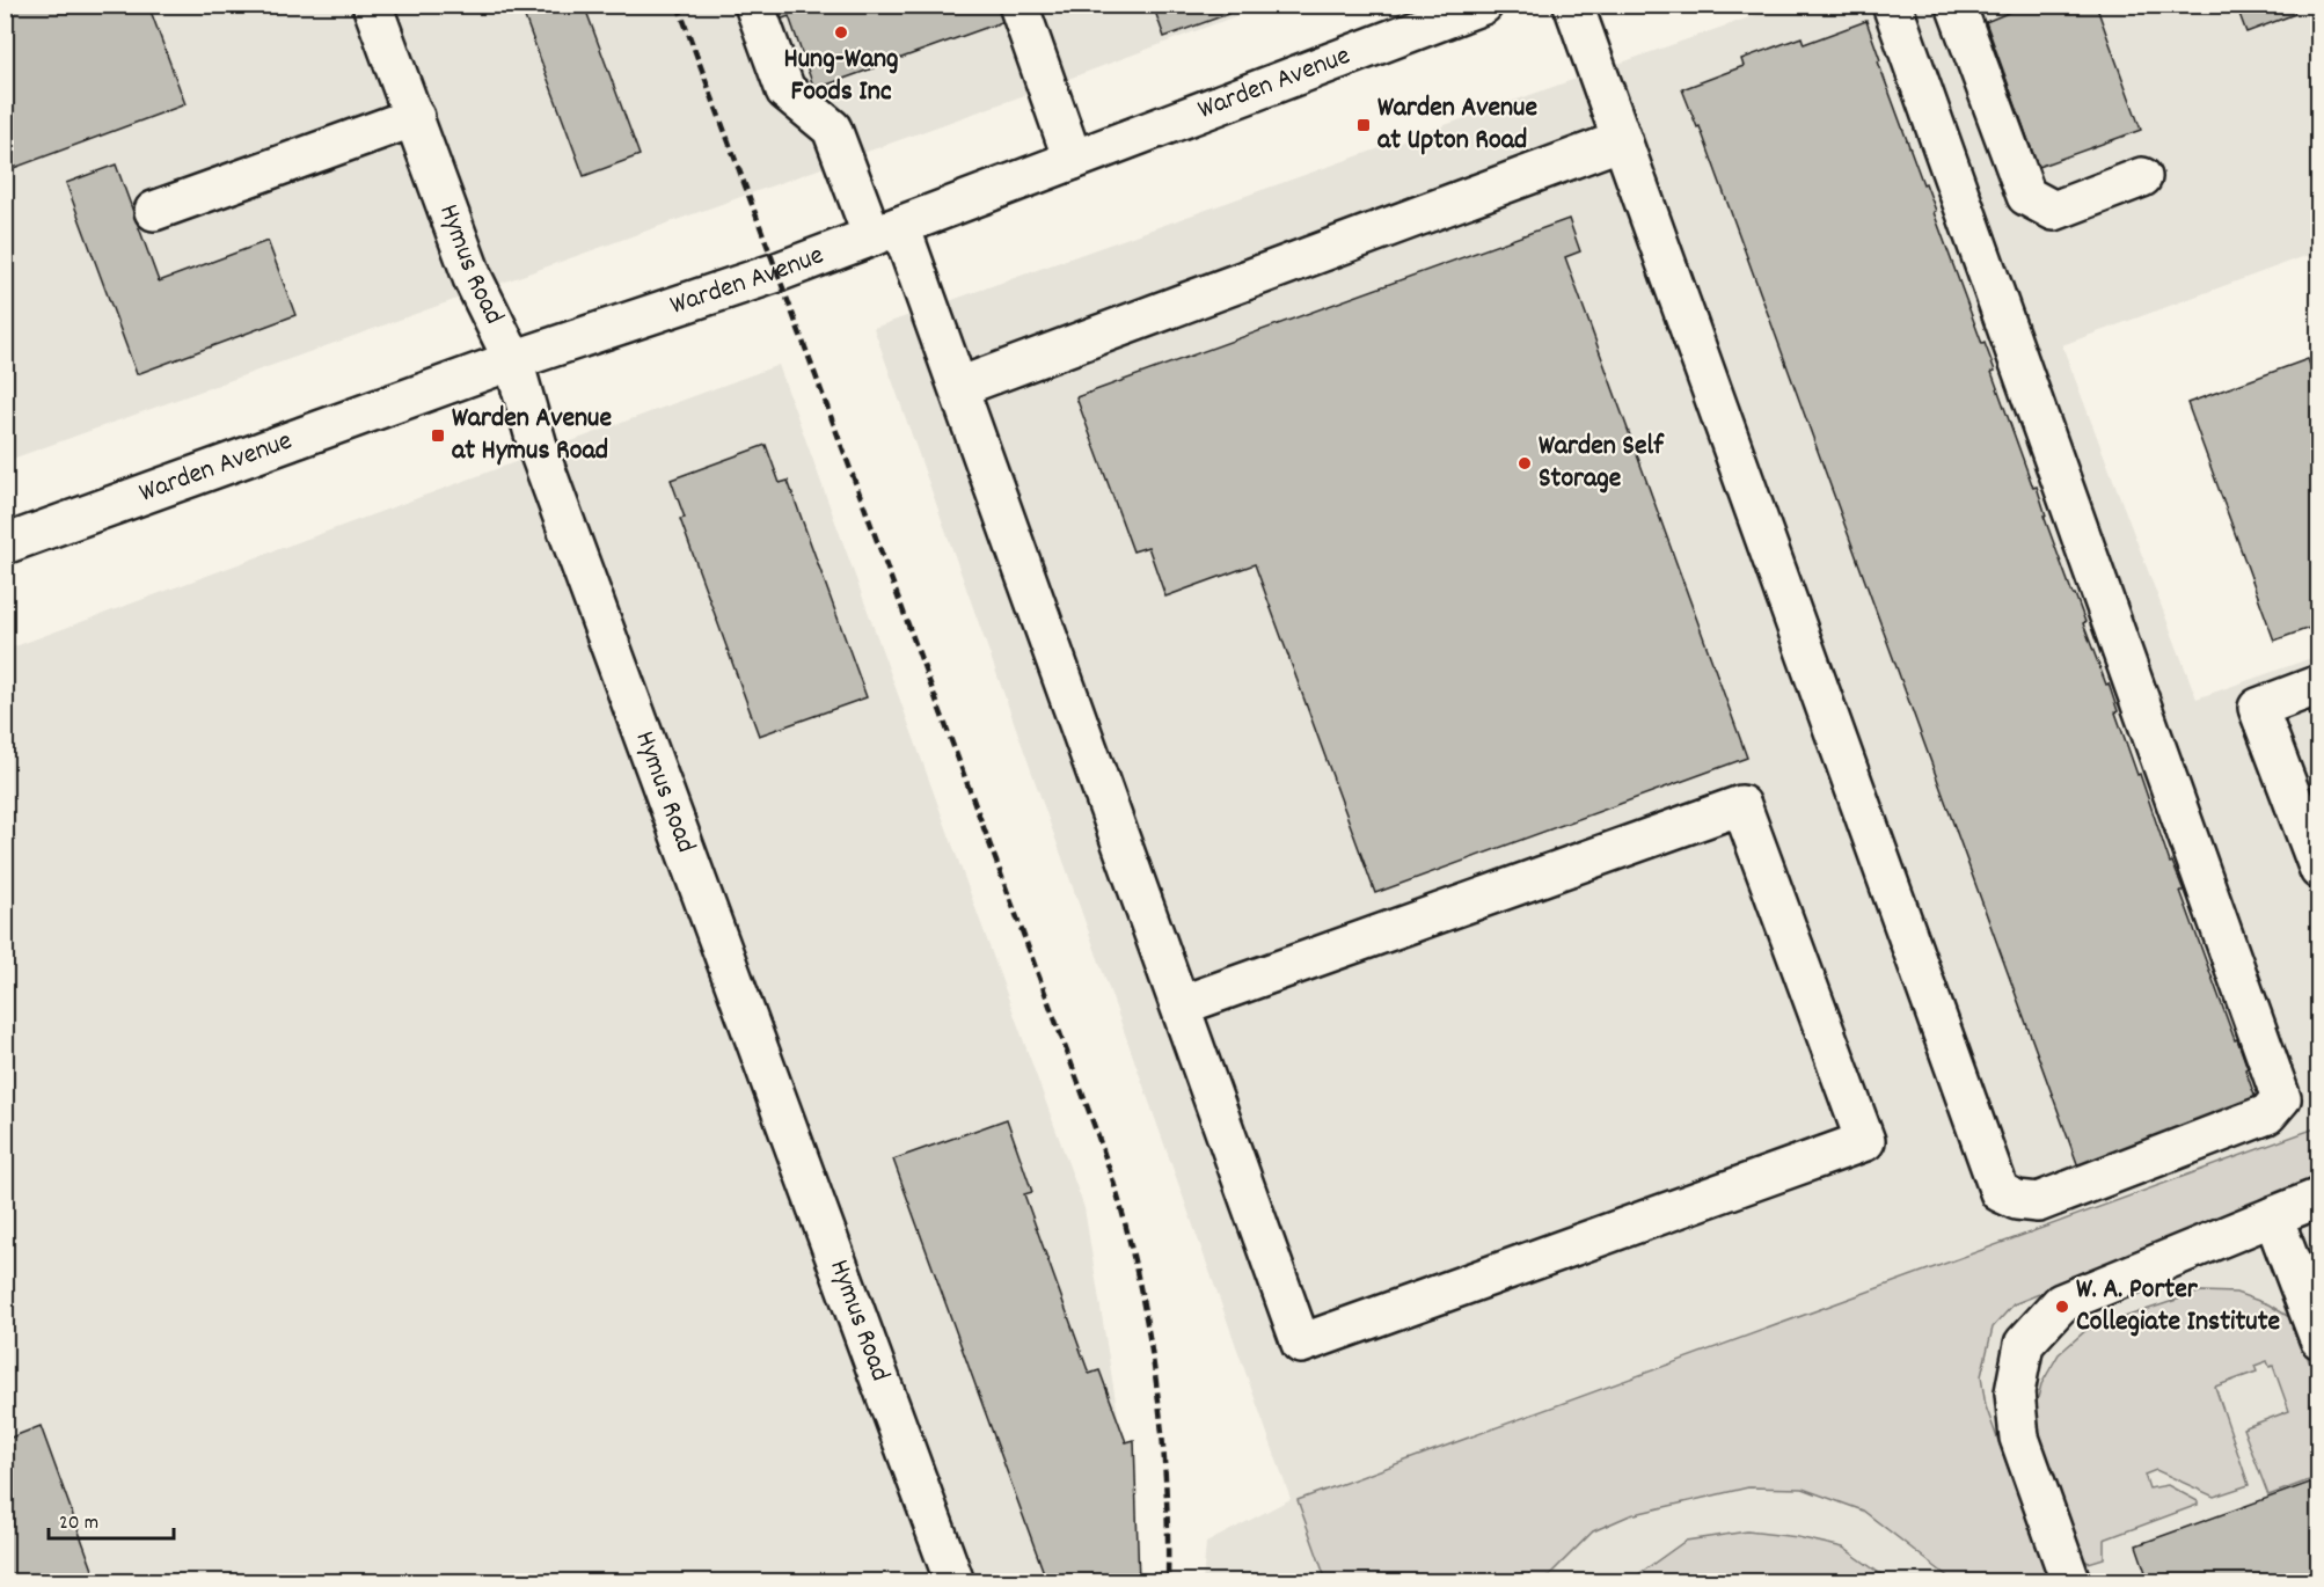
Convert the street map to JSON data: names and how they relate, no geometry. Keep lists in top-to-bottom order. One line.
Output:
{"streets":{"street":["Warden Avenue","Hymus Road"]},"crossings":[["Warden Avenue","Hymus Road"]],"places":{"other":["Hung-Wang Foods Inc","Warden Self Storage","W. A. Porter Collegiate Institute"],"transit":["Warden Avenue at Upton Road","Warden Avenue at Hymus Road"]},"scale_bar":"20 m"}
